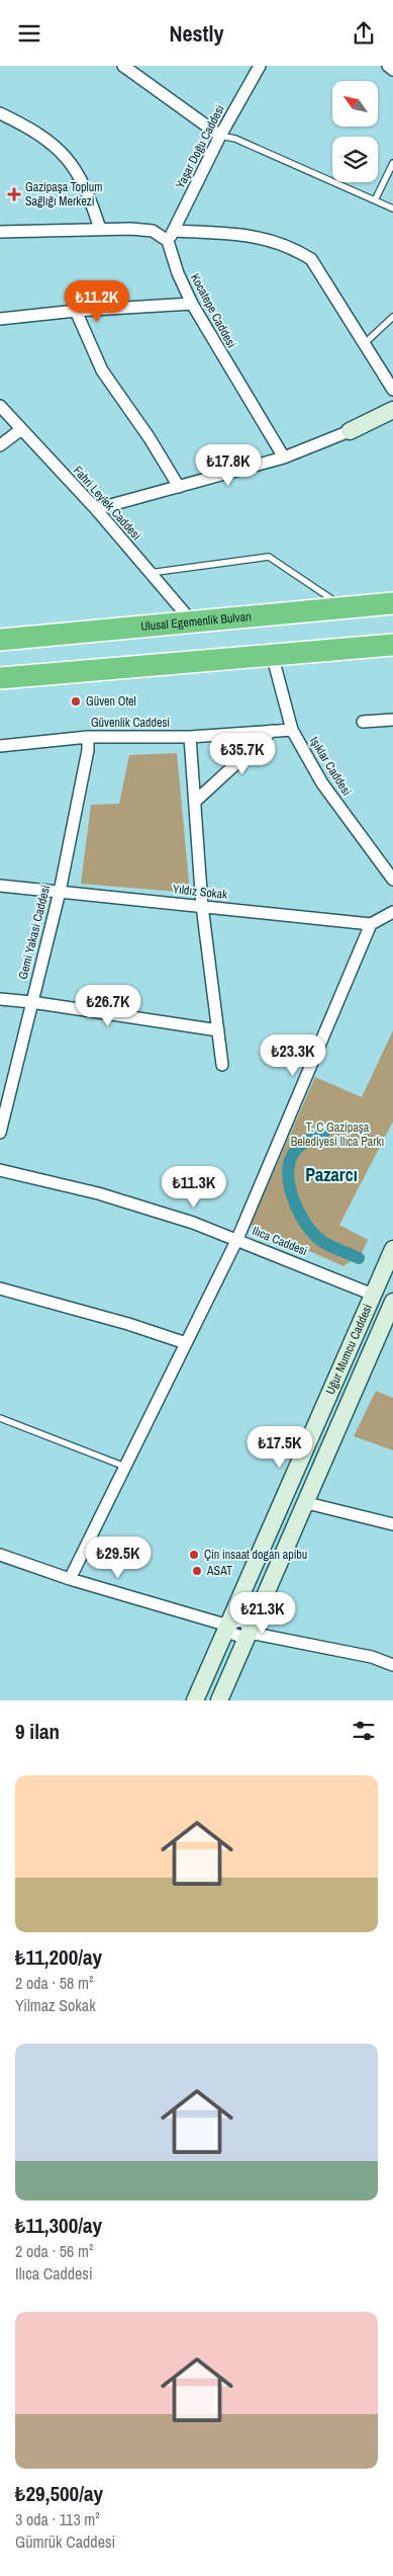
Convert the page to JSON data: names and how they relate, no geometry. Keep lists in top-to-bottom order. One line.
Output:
{"streets":{"highway":["Ulusal Egemenlik Bulvarı"],"main road":["Uğur Mumcu Caddesi"],"street":["Yaşar Doğu Caddesi","Kocatepe Caddesi","Fahri Leylek Caddesi","Güvenlik Caddesi","Işıklar Caddesi","Yıldız Sokak","Gemi Yakasi Caddesi","Ilıca Caddesi"]},"crossings":[["Yaşar Doğu Caddesi","Kocatepe Caddesi"],["Fahri Leylek Caddesi","Ulusal Egemenlik Bulvarı"],["Güvenlik Caddesi","Işıklar Caddesi"],["Güvenlik Caddesi","Gemi Yakasi Caddesi"],["Yıldız Sokak","Gemi Yakasi Caddesi"],["Ilıca Caddesi","Uğur Mumcu Caddesi"]],"districts":["Pazarcı"],"parks":["T. C Gazipaşa Belediyesi Ilıca Parkı"],"places":{"health":["Gazipaşa Toplum Sağlığı Merkezi"],"other":["Güven Otel","Çin insaat dogan apibu","ASAT"]},"north":"top left","page":{"header":"Nestly","price":["₺11.2K","₺17.8K","₺35.7K","₺26.7K","₺23.3K","₺11.3K","₺17.5K","₺29.5K","₺21.3K"],"heading":"9 ilan","list":[{"name":"₺11,200/ay","note":"2 oda · 58 m² · Yilmaz Sokak"},{"name":"₺11,300/ay","note":"2 oda · 56 m² · Ilıca Caddesi"},{"name":"₺29,500/ay","note":"3 oda · 113 m² · Gümrük Caddesi"}]}}
